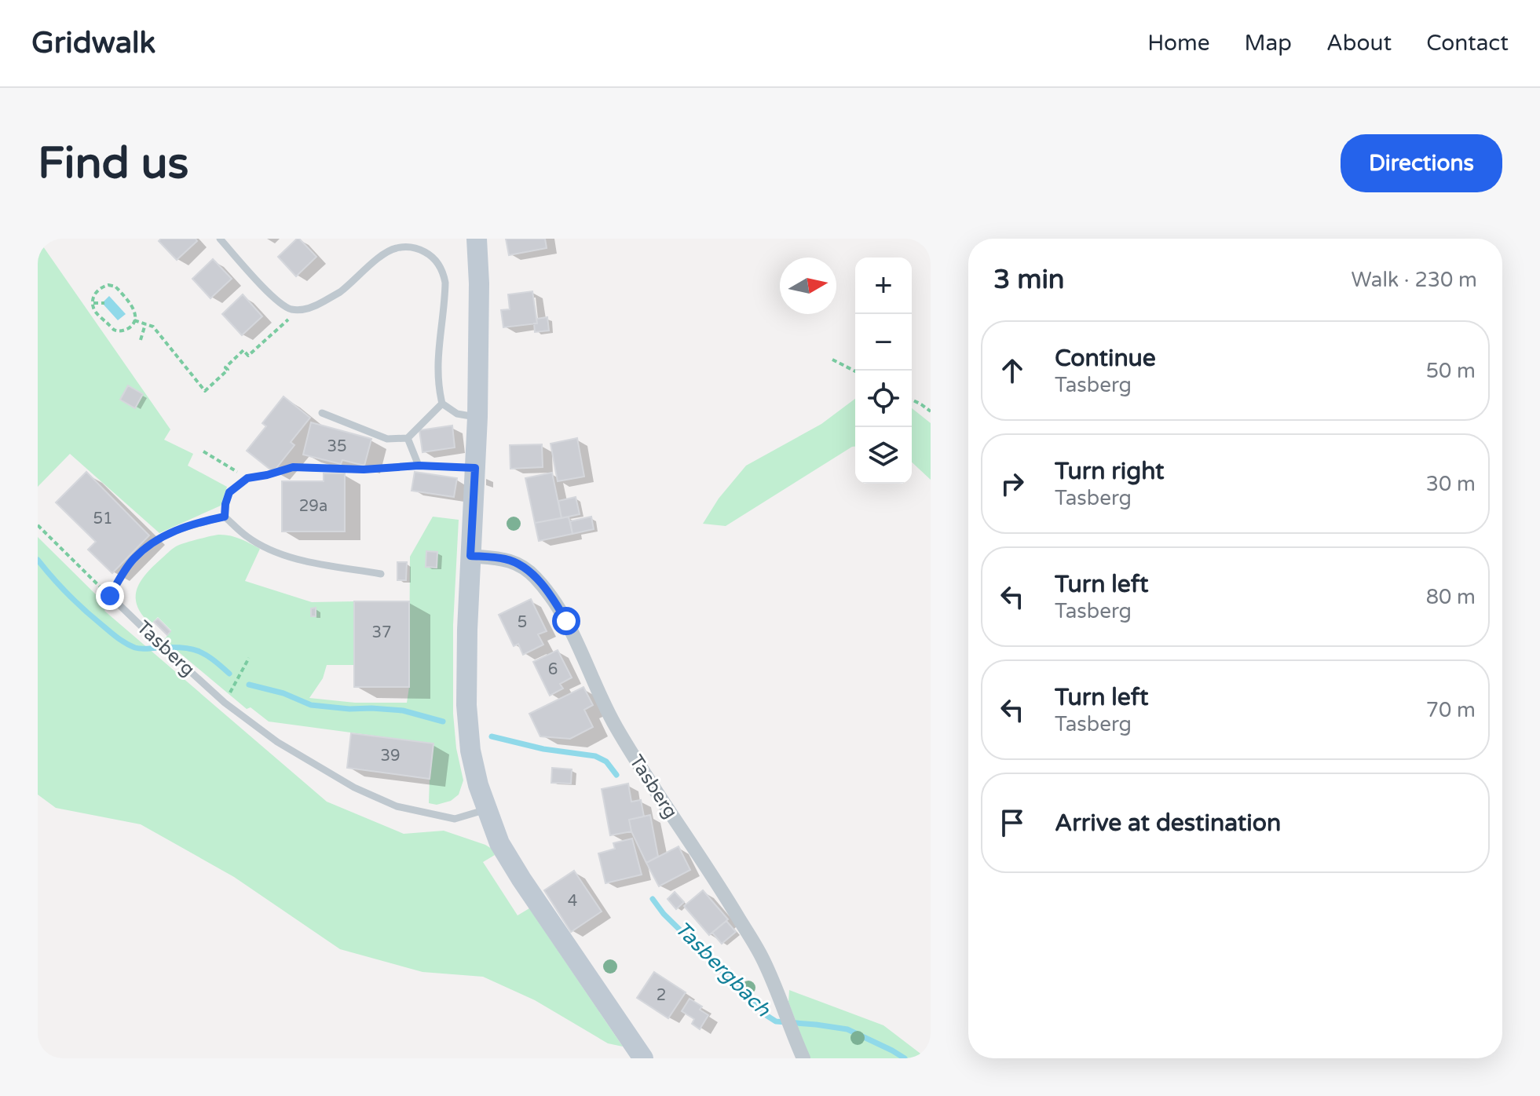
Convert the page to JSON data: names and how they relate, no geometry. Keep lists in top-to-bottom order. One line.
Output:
{"streets":{"street":["Tasberg"]},"water":["Tasbergbach"],"house_numbers":["35","29a","51","5","37","6","39","4","2"],"north":"right","page":{"header":"Gridwalk","nav":["Home","Map","About","Contact"],"buttons":"Directions","title":"Find us","heading":["3 min","Walk · 230 m"],"map_buttons":["+","−"],"list":[["Continue","Tasberg","50 m"],["Turn right","Tasberg","30 m"],["Turn left","Tasberg","80 m"],["Turn left","Tasberg","70 m"],"Arrive at destination"]}}
